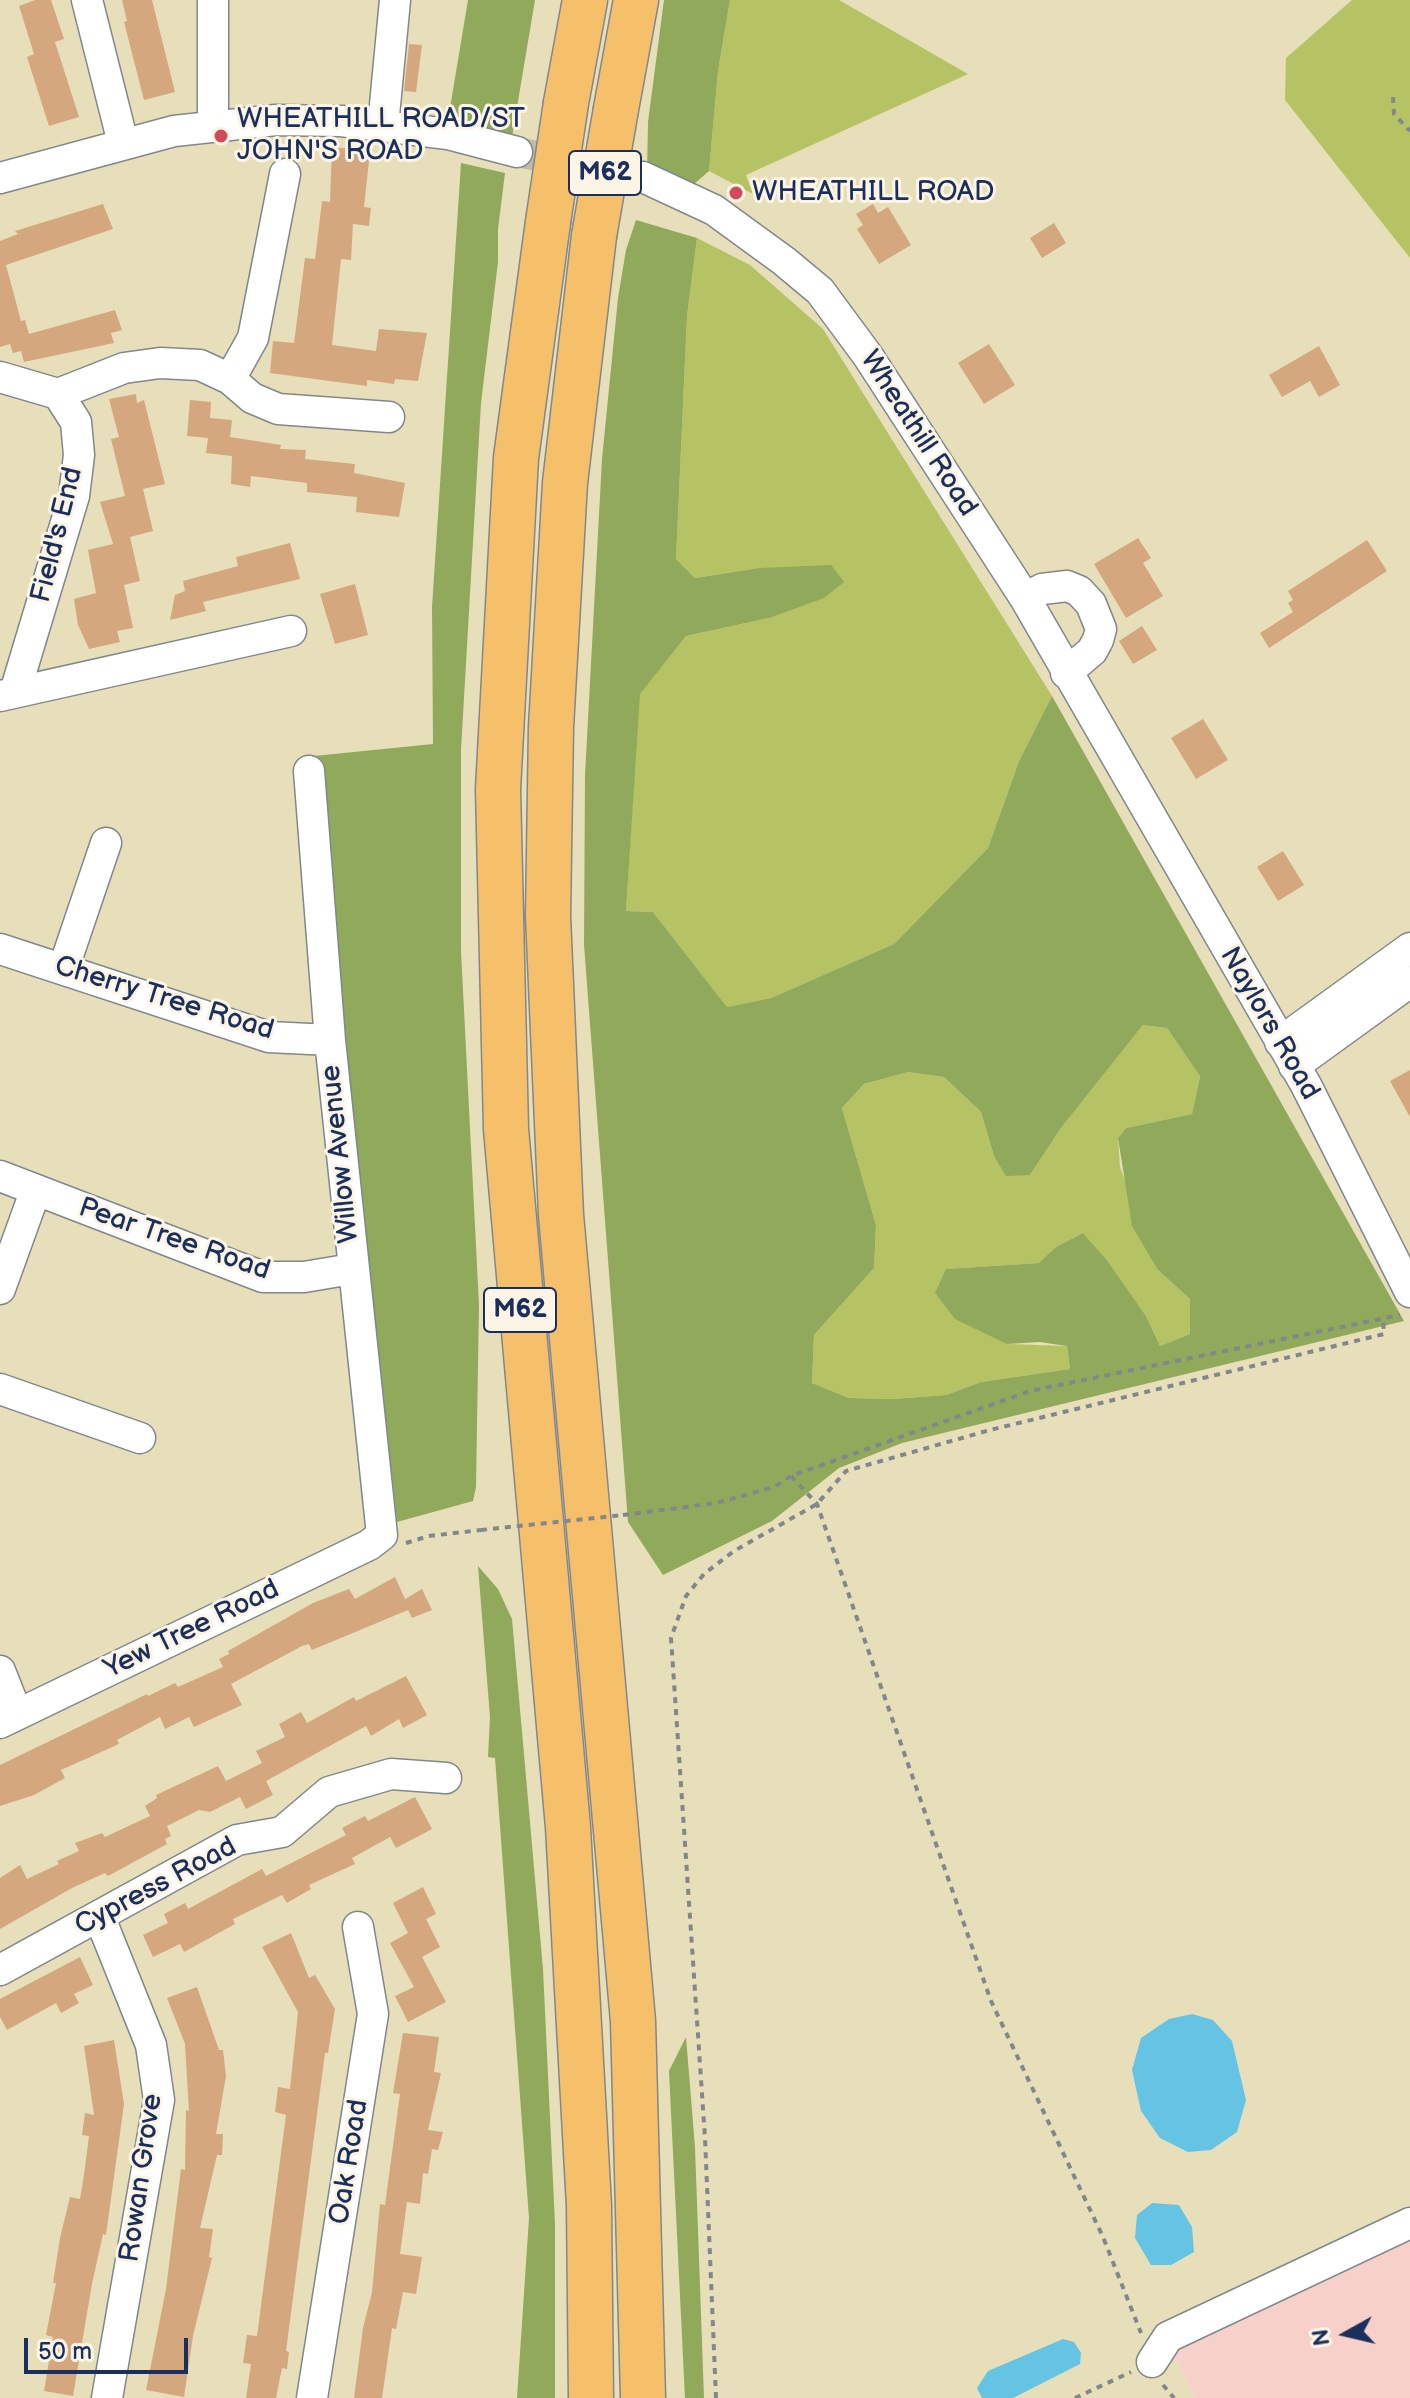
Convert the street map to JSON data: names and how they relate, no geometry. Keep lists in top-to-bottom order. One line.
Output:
{"streets":{"highway":["M62"],"street":["Wheathill Road","Field's End","Cherry Tree Road","Naylors Road","Willow Avenue","Pear Tree Road","Yew Tree Road","Cypress Road","Oak Road","Rowan Grove"]},"crossings":[["Wheathill Road","Naylors Road"],["Cherry Tree Road","Willow Avenue"],["Willow Avenue","Pear Tree Road"],["Willow Avenue","Yew Tree Road"],["Cypress Road","Rowan Grove"]],"places":["WHEATHILL ROAD/ST JOHN'S ROAD","WHEATHILL ROAD"],"scale_bar":"50 m","north":"left"}
